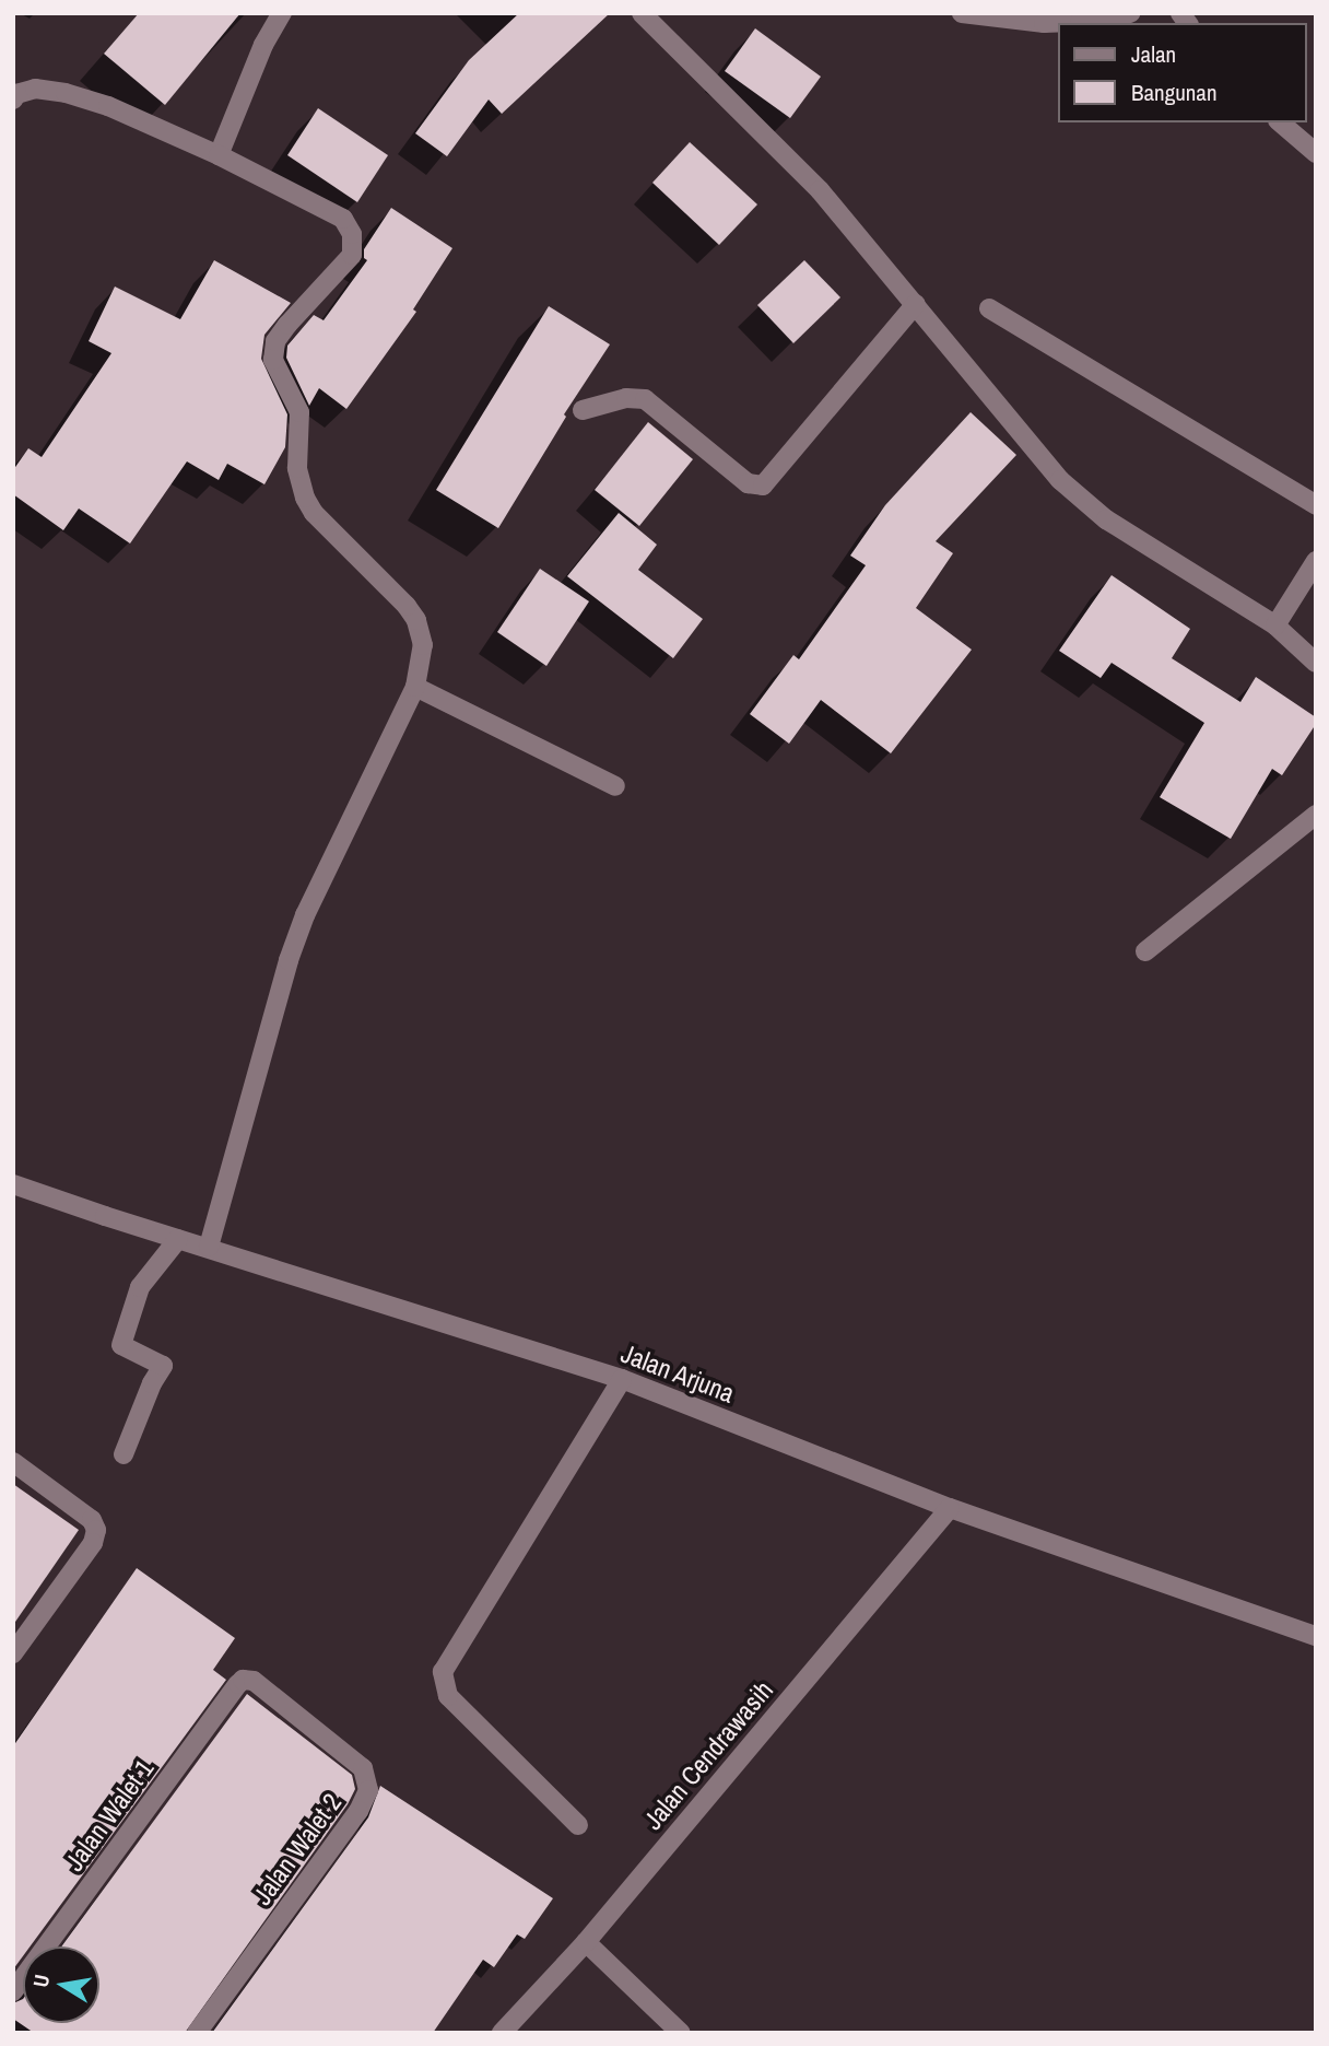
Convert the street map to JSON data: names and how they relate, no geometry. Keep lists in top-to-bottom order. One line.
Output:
{"streets":{"street":["Jalan Arjuna","Jalan Cendrawasih","Jalan Walet 1","Jalan Walet 2"]},"crossings":[["Jalan Arjuna","Jalan Cendrawasih"],["Jalan Walet 1","Jalan Walet 2"]],"legend":["Jalan","Bangunan"],"north":"left"}
